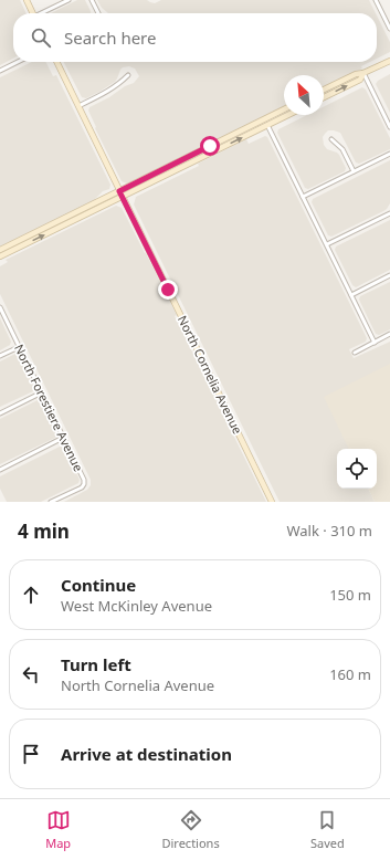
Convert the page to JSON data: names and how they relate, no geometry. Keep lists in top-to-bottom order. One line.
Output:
{"streets":{"main road":["North Cornelia Avenue"],"street":["North Forestiere Avenue"]},"north":"top left","page":{"search":"Search here","heading":["4 min","Walk · 310 m"],"list":[["Continue","West McKinley Avenue","150 m"],["Turn left","North Cornelia Avenue","160 m"],"Arrive at destination"],"nav":["Map","Directions","Saved"]}}
